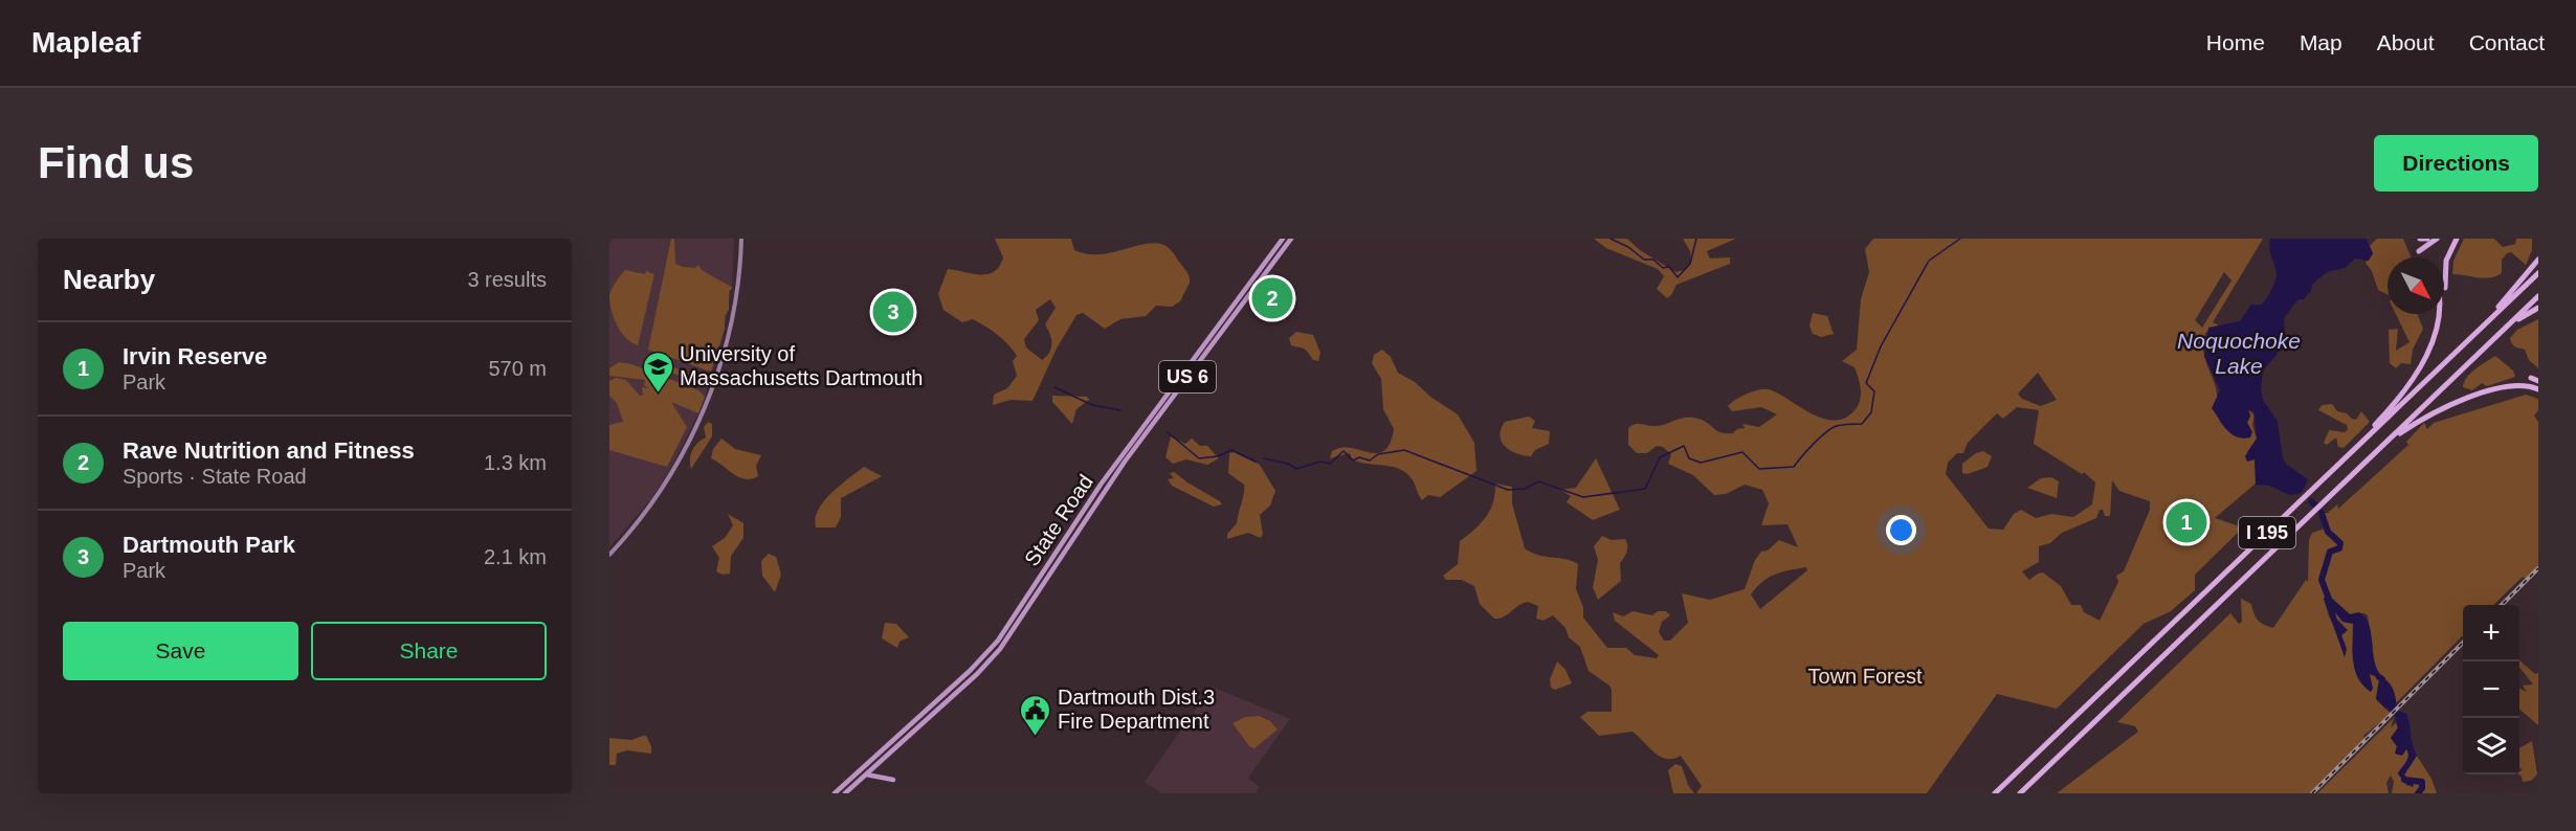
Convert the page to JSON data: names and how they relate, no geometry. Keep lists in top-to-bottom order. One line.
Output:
{"streets":{"highway":["I 195"],"main road":["US 6","State Road"]},"water":["Noquochoke Lake"],"parks":["Town Forest"],"places":{"school or university":["University of Massachusetts Dartmouth"],"public building":["Dartmouth Dist.3 Fire Department"]},"north":"bottom right","page":{"header":"Mapleaf","nav":["Home","Map","About","Contact"],"buttons":["Directions",["Save","Share"]],"title":"Find us","heading":["Nearby","3 results"],"pins":["2","3","1"],"list":[{"mark":"1","name":"Irvin Reserve","note":"Park","value":"570 m"},{"mark":"2","name":"Rave Nutrition and Fitness","note":"Sports · State Road","value":"1.3 km"},{"mark":"3","name":"Dartmouth Park","note":"Park","value":"2.1 km"}],"map_buttons":["+","−"]}}
